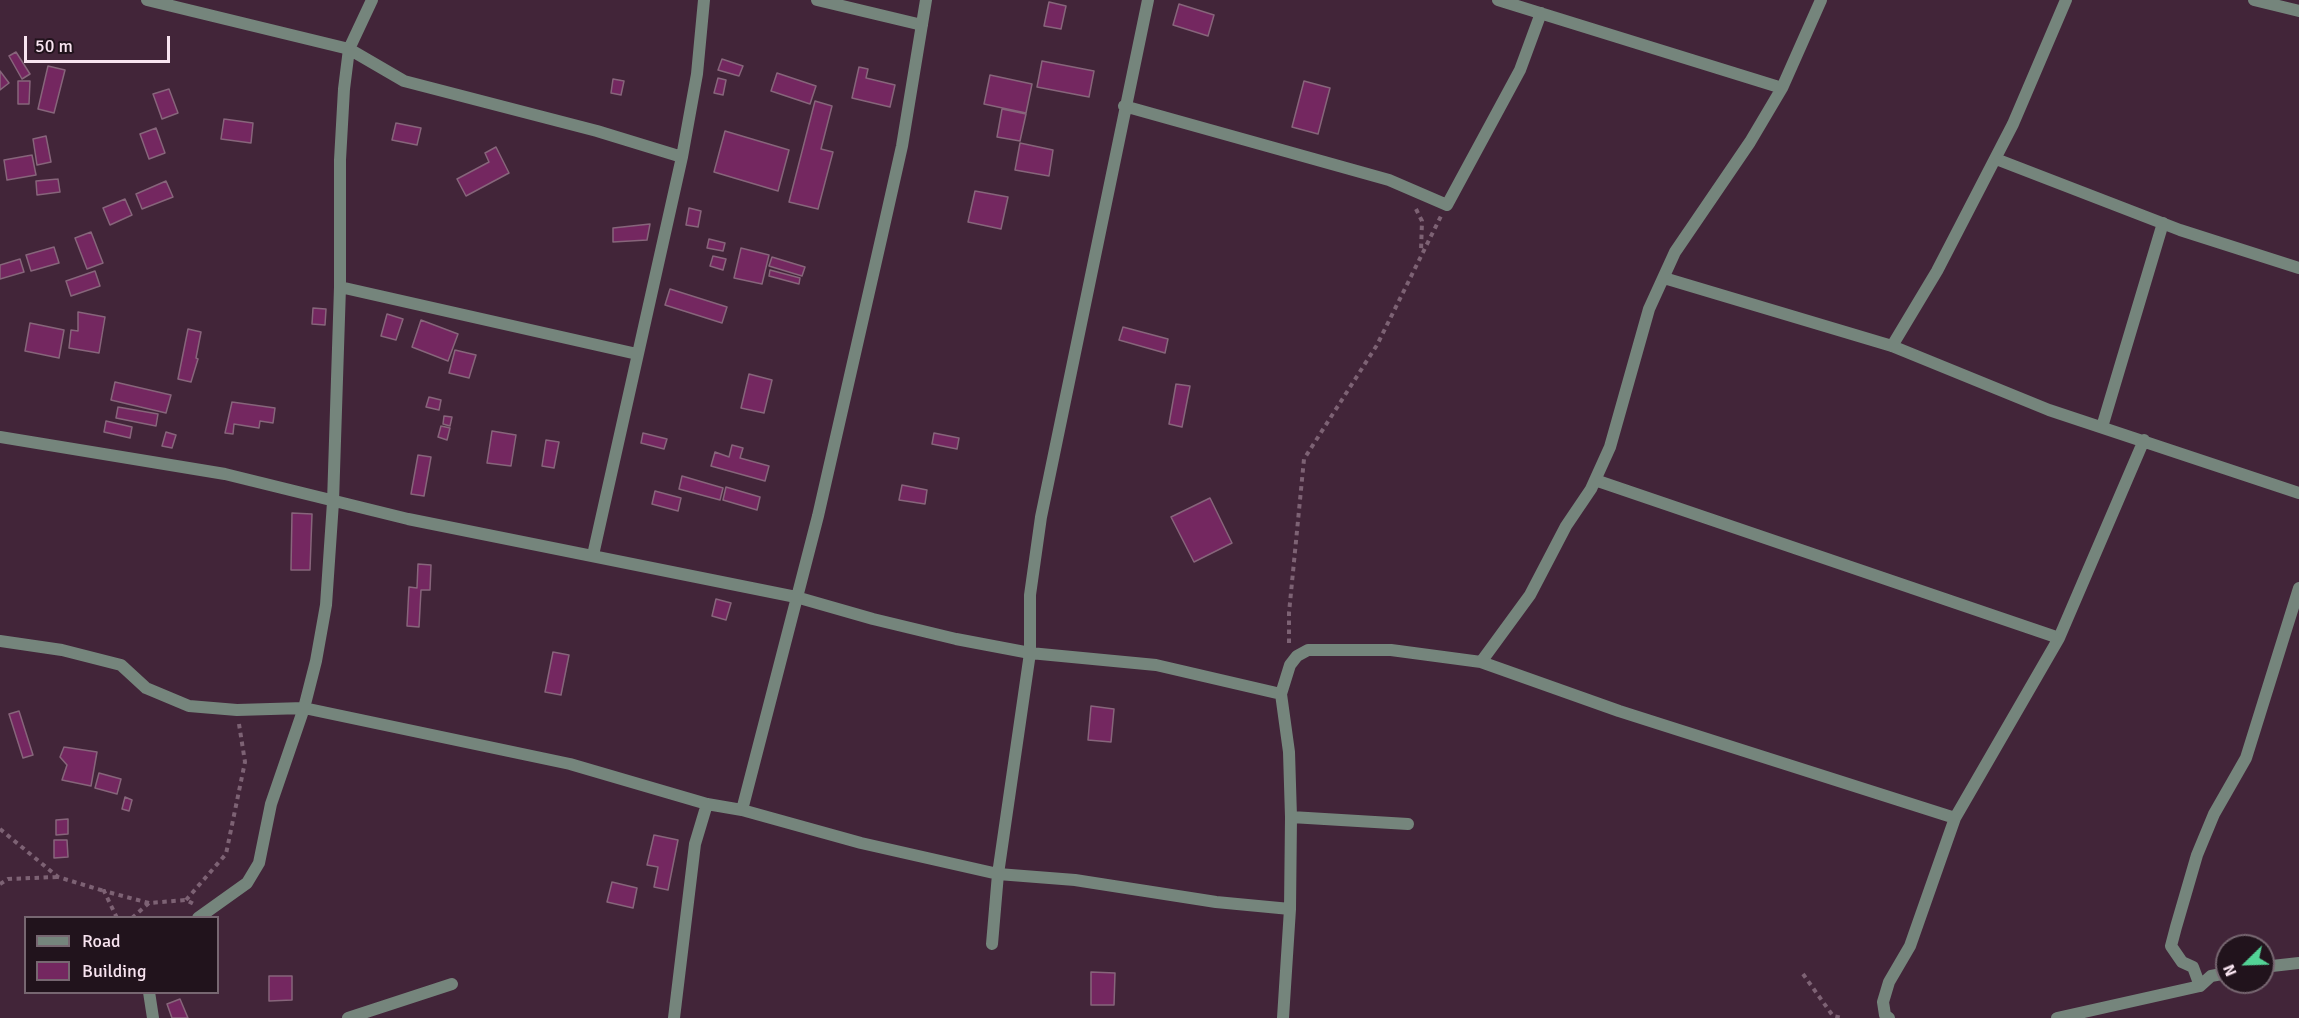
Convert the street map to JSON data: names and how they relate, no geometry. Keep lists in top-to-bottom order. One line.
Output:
{"legend":["Road","Building"],"scale_bar":"50 m","north":"bottom left"}
